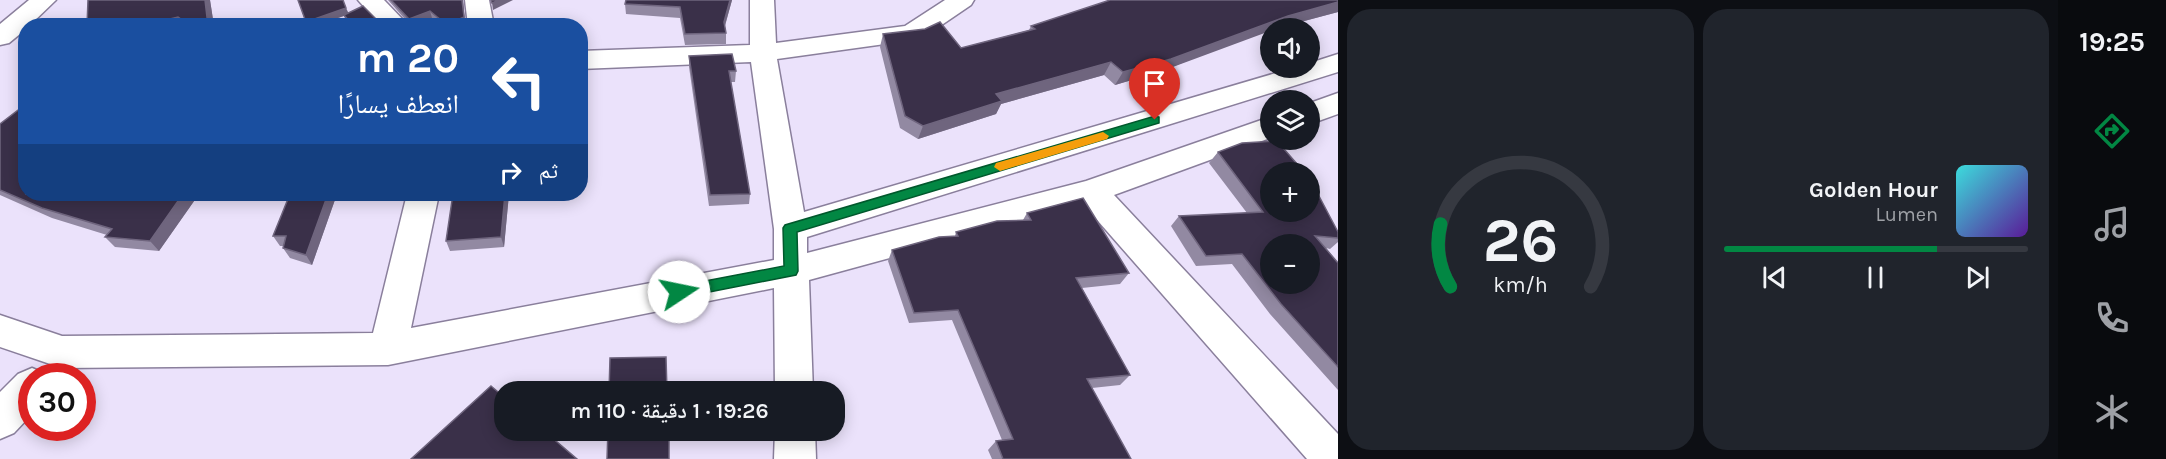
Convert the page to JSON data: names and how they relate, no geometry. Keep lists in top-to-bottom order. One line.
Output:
{"page":{"tabs":"19:25","map_buttons":["+","−"],"turn":["20 m","انعطف يسارًا"],"then":"ثم","song":["Golden Hour","Lumen"],"limit":"30","trip":"19:26 · 1 دقيقة · 110 m","gauge":["26","km/h"]}}
